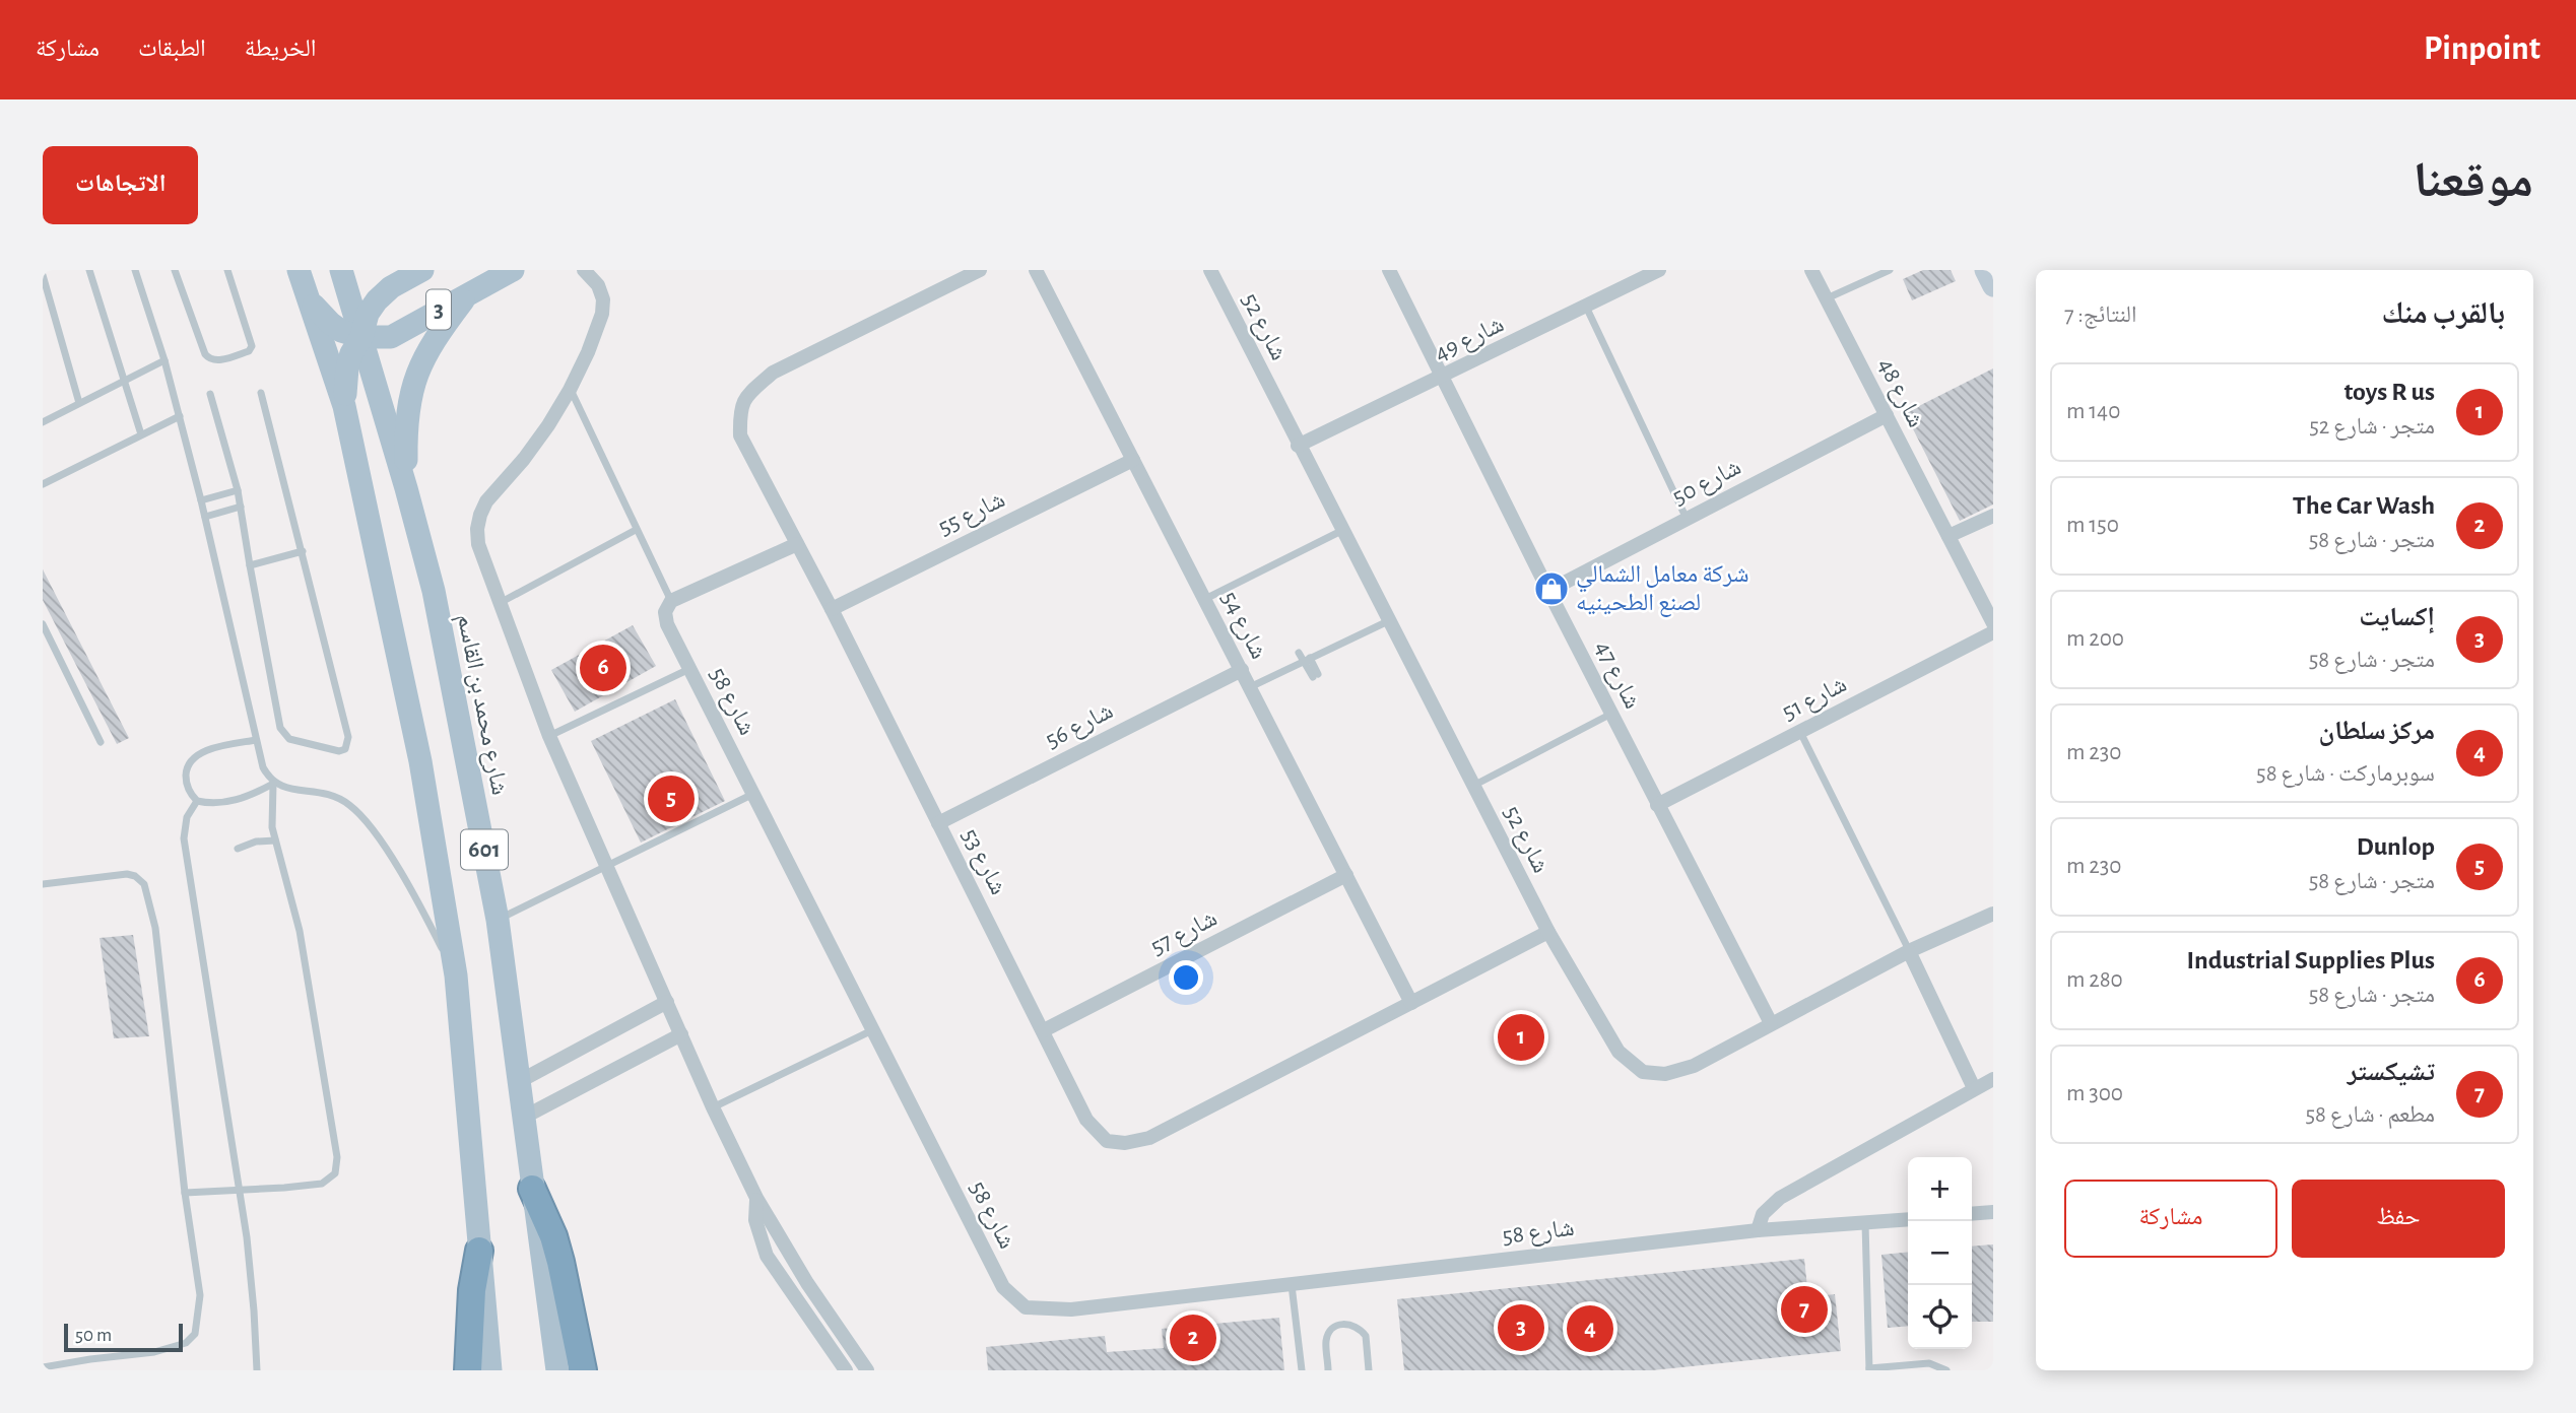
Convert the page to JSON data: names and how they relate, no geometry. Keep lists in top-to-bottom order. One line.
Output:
{"streets":{"main road":["3","شارع محمد بن القاسم","601"],"street":["شارع 52","شارع 49","شارع 48","شارع 50","شارع 55","شارع 54","شارع 47","شارع 51","شارع 58","شارع 56","شارع 53","شارع 57"]},"crossings":[["3","شارع محمد بن القاسم"],["شارع 52","شارع 49"],["شارع 52","شارع 47"],["شارع 52","شارع 53"],["شارع 49","شارع 47"],["شارع 48","شارع 50"],["شارع 50","شارع 47"],["شارع 55","شارع 54"],["شارع 55","شارع 53"],["شارع 54","شارع 56"],["شارع 54","شارع 53"],["شارع 54","شارع 57"],["شارع 47","شارع 51"],["شارع 56","شارع 53"],["شارع 53","شارع 57"]],"places":{"shop":["شركة معامل الشمالي لصنع الطحينيه"]},"scale_bar":"50 m","page":{"header":"Pinpoint","nav":["الخريطة","الطبقات","مشاركة"],"title":"موقعنا","buttons":["الاتجاهات",["حفظ","مشاركة"]],"heading":["بالقرب منك","النتائج: 7"],"list":[{"mark":"1","name":"toys R us","note":"متجر · شارع 52","value":"140 m"},{"mark":"2","name":"The Car Wash","note":"متجر · شارع 58","value":"150 m"},{"mark":"3","name":"إكسايت","note":"متجر · شارع 58","value":"200 m"},{"mark":"4","name":"مركز سلطان","note":"سوبرماركت · شارع 58","value":"230 m"},{"mark":"5","name":"Dunlop","note":"متجر · شارع 58","value":"230 m"},{"mark":"6","name":"Industrial Supplies Plus","note":"متجر · شارع 58","value":"280 m"},{"mark":"7","name":"تشيكستر","note":"مطعم · شارع 58","value":"300 m"}],"pins":["6","5","1","7","3","4","2"],"map_buttons":["+","−"],"scale":"50 m"}}
